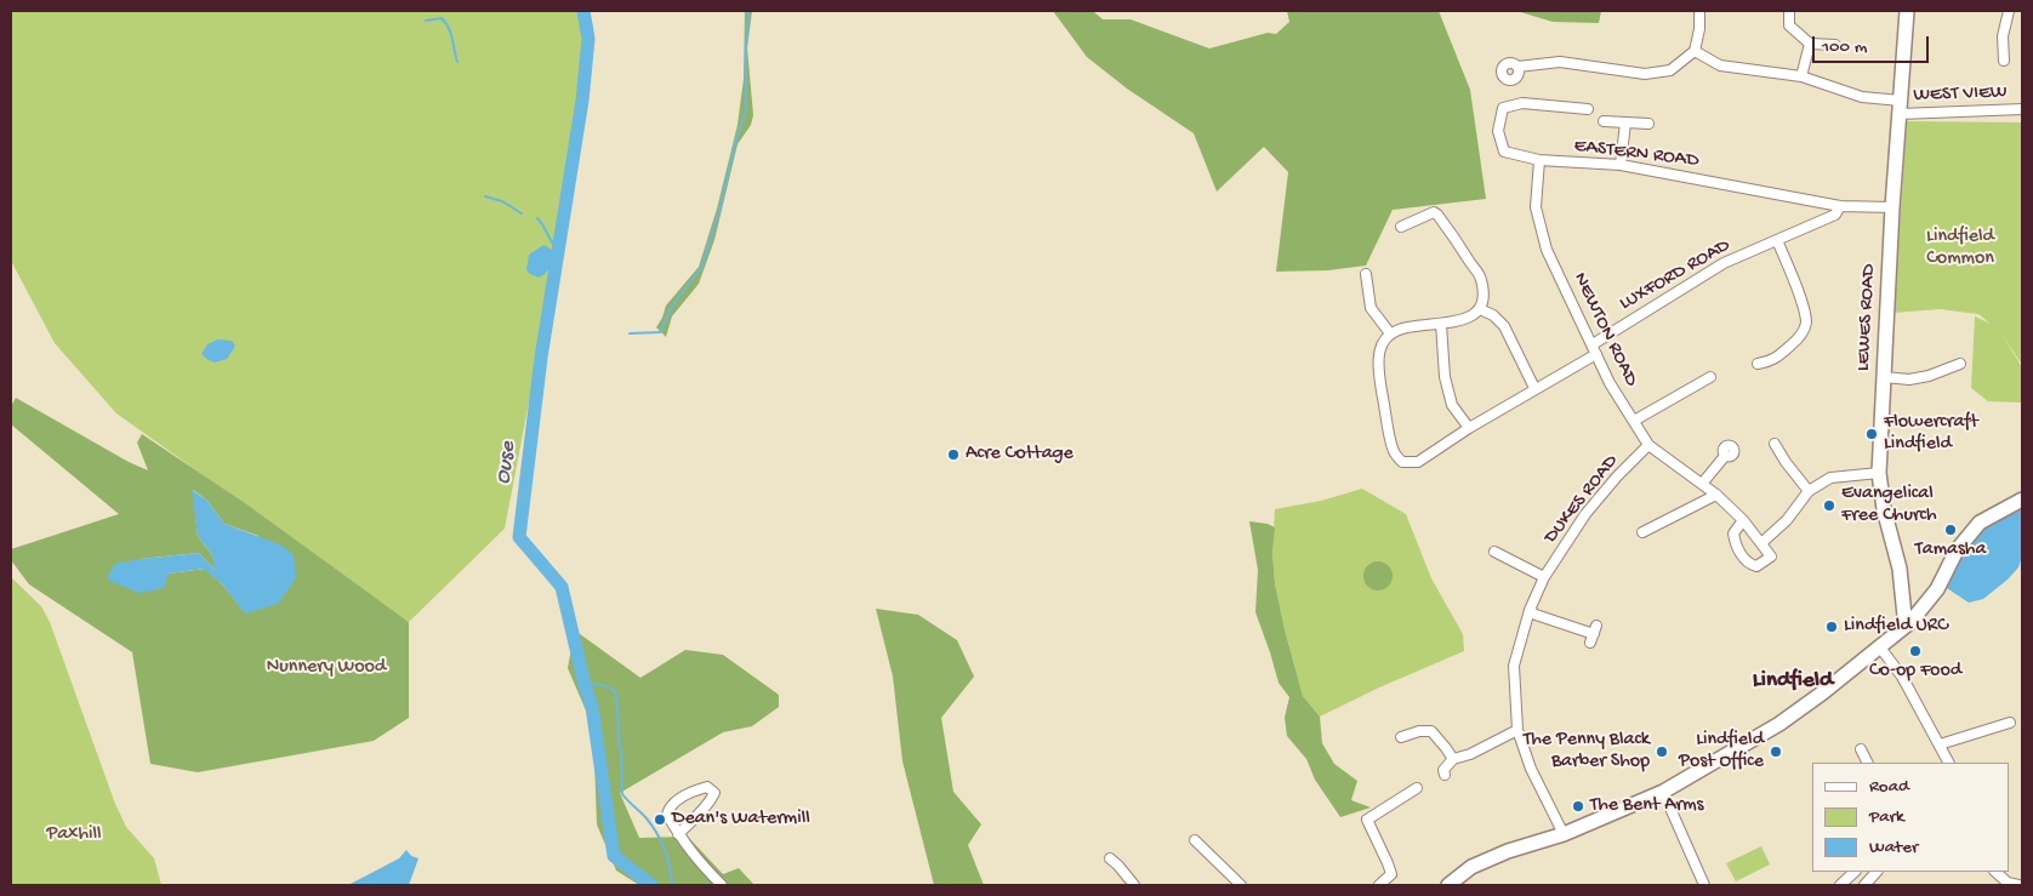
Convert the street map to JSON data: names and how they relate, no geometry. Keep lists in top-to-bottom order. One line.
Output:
{"streets":{"main road":["LEWES ROAD"],"street":["WEST VIEW","EASTERN ROAD","LUXFORD ROAD","NEWTON ROAD","DUKES ROAD"]},"crossings":[["WEST VIEW","LEWES ROAD"],["EASTERN ROAD","LUXFORD ROAD"],["EASTERN ROAD","LEWES ROAD"],["EASTERN ROAD","NEWTON ROAD"],["LUXFORD ROAD","NEWTON ROAD"],["NEWTON ROAD","DUKES ROAD"]],"districts":["Lindfield"],"water":["Ouse"],"parks":["Lindfield Common","Nunnery Wood","Paxhill"],"places":["Flowercraft Lindfield","Acre Cottage","Evangelical Free Church","Tamasha","Lindfield URC","Co-op Food","The Penny Black Barber Shop","Lindfield Post Office","The Bent Arms","Dean's Watermill"],"legend":["Road","Park","Water"],"scale_bar":"100 m"}
